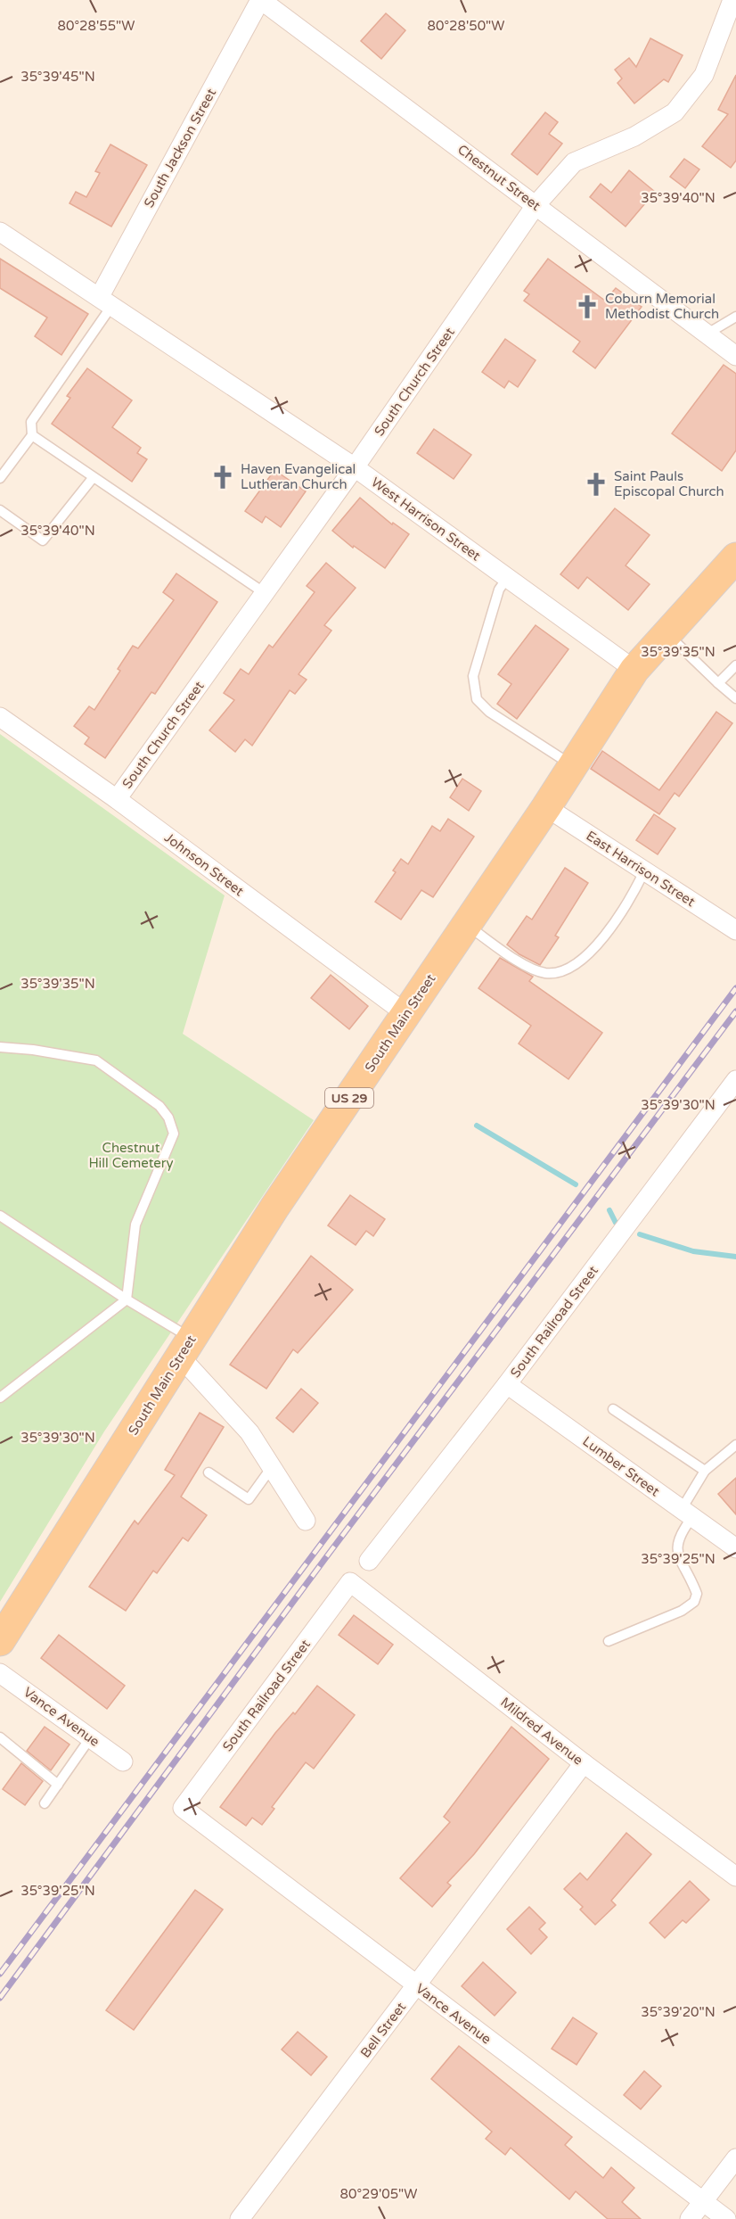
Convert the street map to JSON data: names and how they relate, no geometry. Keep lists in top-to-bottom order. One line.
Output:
{"streets":{"main road":["South Main Street","US 29"],"street":["South Jackson Street","Chestnut Street","South Church Street","West Harrison Street","Johnson Street","East Harrison Street","South Railroad Street","Lumber Street","Vance Avenue","Mildred Avenue","Bell Street"]},"crossings":[["South Jackson Street","Chestnut Street"],["South Jackson Street","West Harrison Street"],["Chestnut Street","South Church Street"],["South Church Street","West Harrison Street"],["South Church Street","Johnson Street"],["West Harrison Street","South Main Street"],["Johnson Street","South Main Street"],["East Harrison Street","South Main Street"],["South Railroad Street","Lumber Street"],["South Railroad Street","Vance Avenue"],["South Railroad Street","Mildred Avenue"],["Vance Avenue","Bell Street"],["Mildred Avenue","Bell Street"]],"parks":["Chestnut Hill Cemetery"],"places":{"church":["Coburn Memorial Methodist Church","Haven Evangelical Lutheran Church","Saint Pauls Episcopal Church"]},"coordinates":["80°28'55\"W","80°28'50\"W","35°39'45\"N","35°39'40\"N","35°39'35\"N","35°39'30\"N","35°39'25\"N","35°39'20\"N","80°29'05\"W"]}
